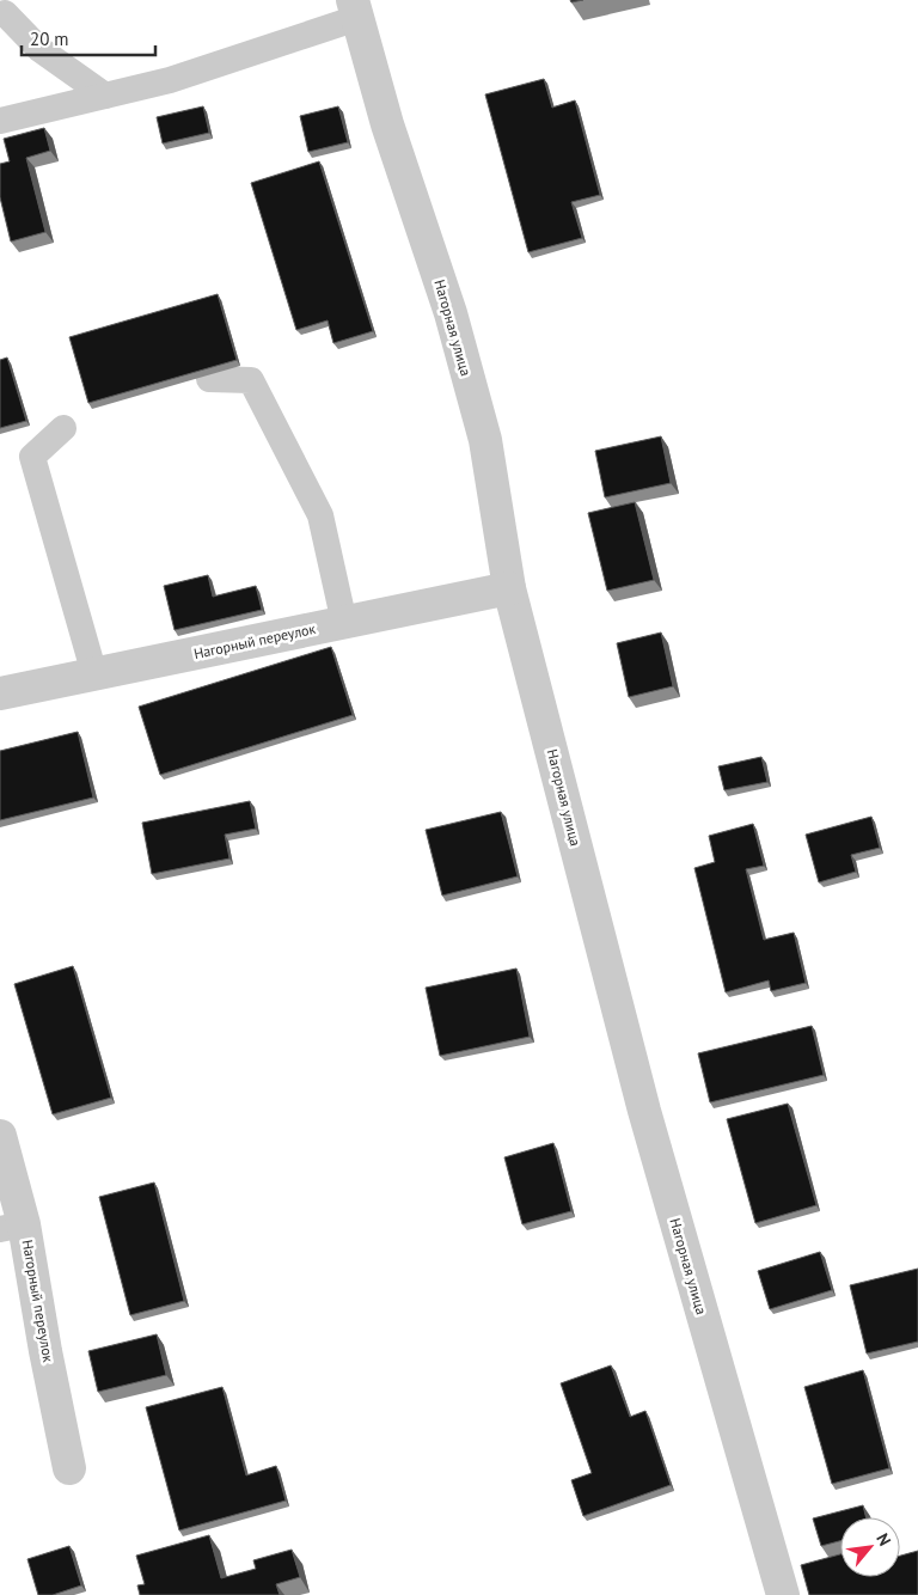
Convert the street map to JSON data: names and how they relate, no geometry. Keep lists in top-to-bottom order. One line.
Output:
{"streets":{"street":["Нагорная улица","Нагорный переулок"]},"crossings":[["Нагорная улица","Нагорный переулок"]],"scale_bar":"20 m","north":"top right"}
